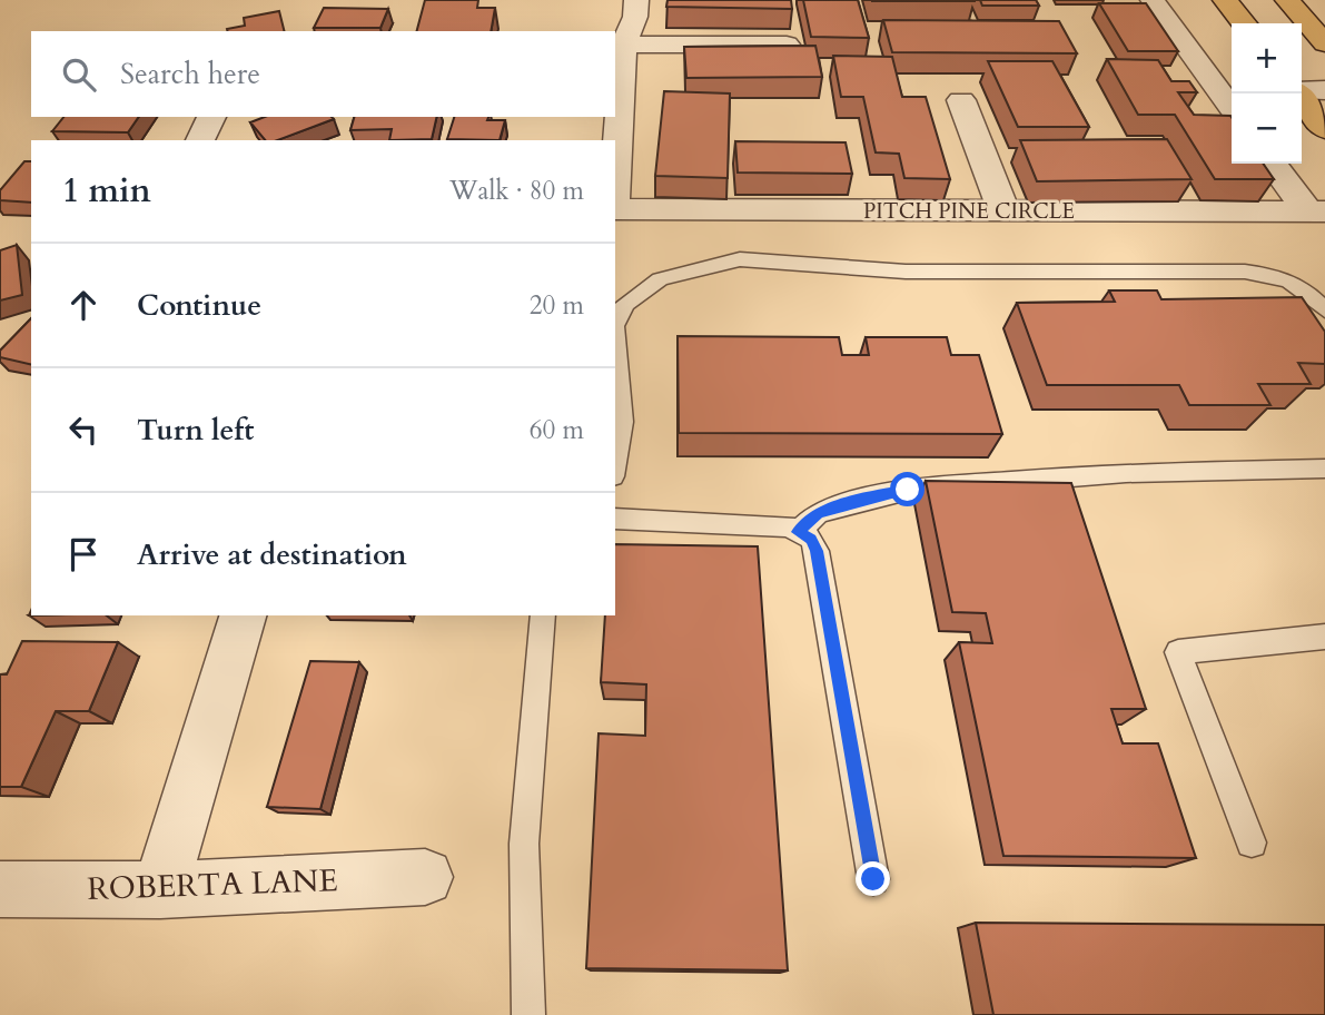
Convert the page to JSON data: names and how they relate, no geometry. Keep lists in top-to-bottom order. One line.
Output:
{"streets":{"street":["PITCH PINE CIRCLE","ROBERTA LANE"]},"page":{"map_buttons":["+","−"],"search":"Search here","heading":["1 min","Walk · 80 m"],"list":[["Continue","20 m"],["Turn left","60 m"],"Arrive at destination"]}}
